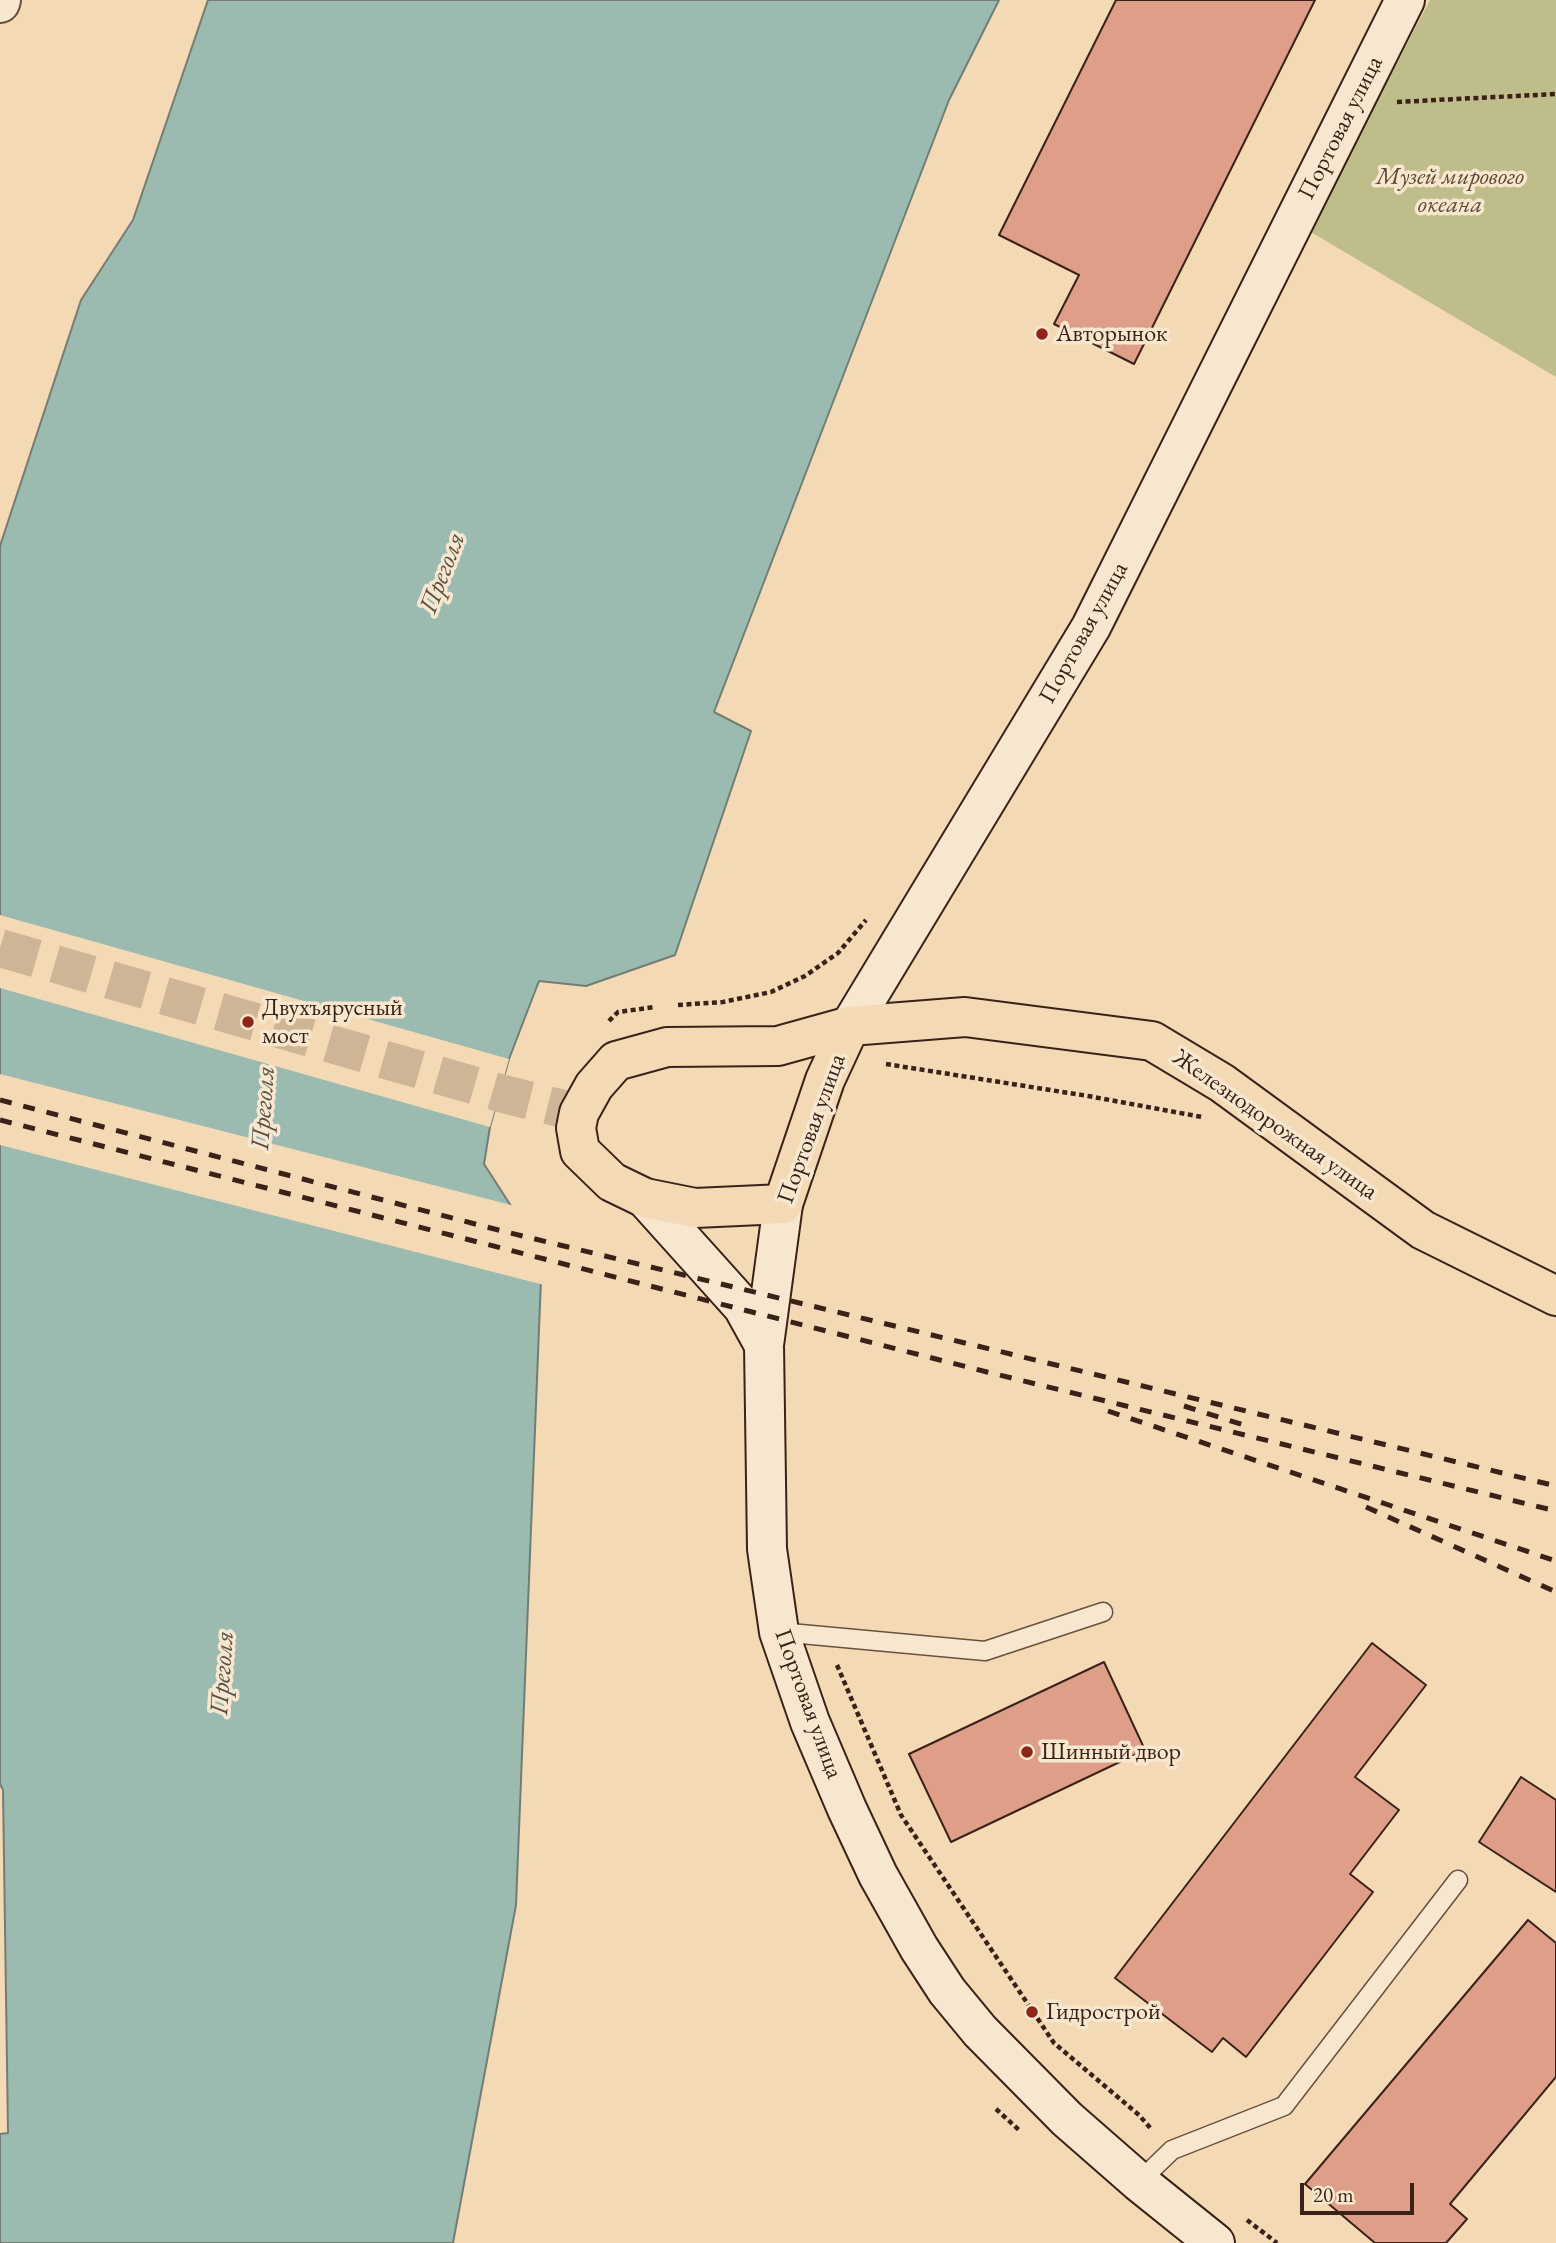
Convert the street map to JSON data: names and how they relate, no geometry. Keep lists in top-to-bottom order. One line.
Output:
{"streets":{"main road":["Портовая улица","Железнодорожная улица"]},"crossings":[["Портовая улица","Железнодорожная улица"]],"water":["Преголя"],"parks":["Музей мирового океана"],"places":["Авторынок","Двухъярусный мост","Шинный двор","Гидрострой"],"scale_bar":"20 m"}
